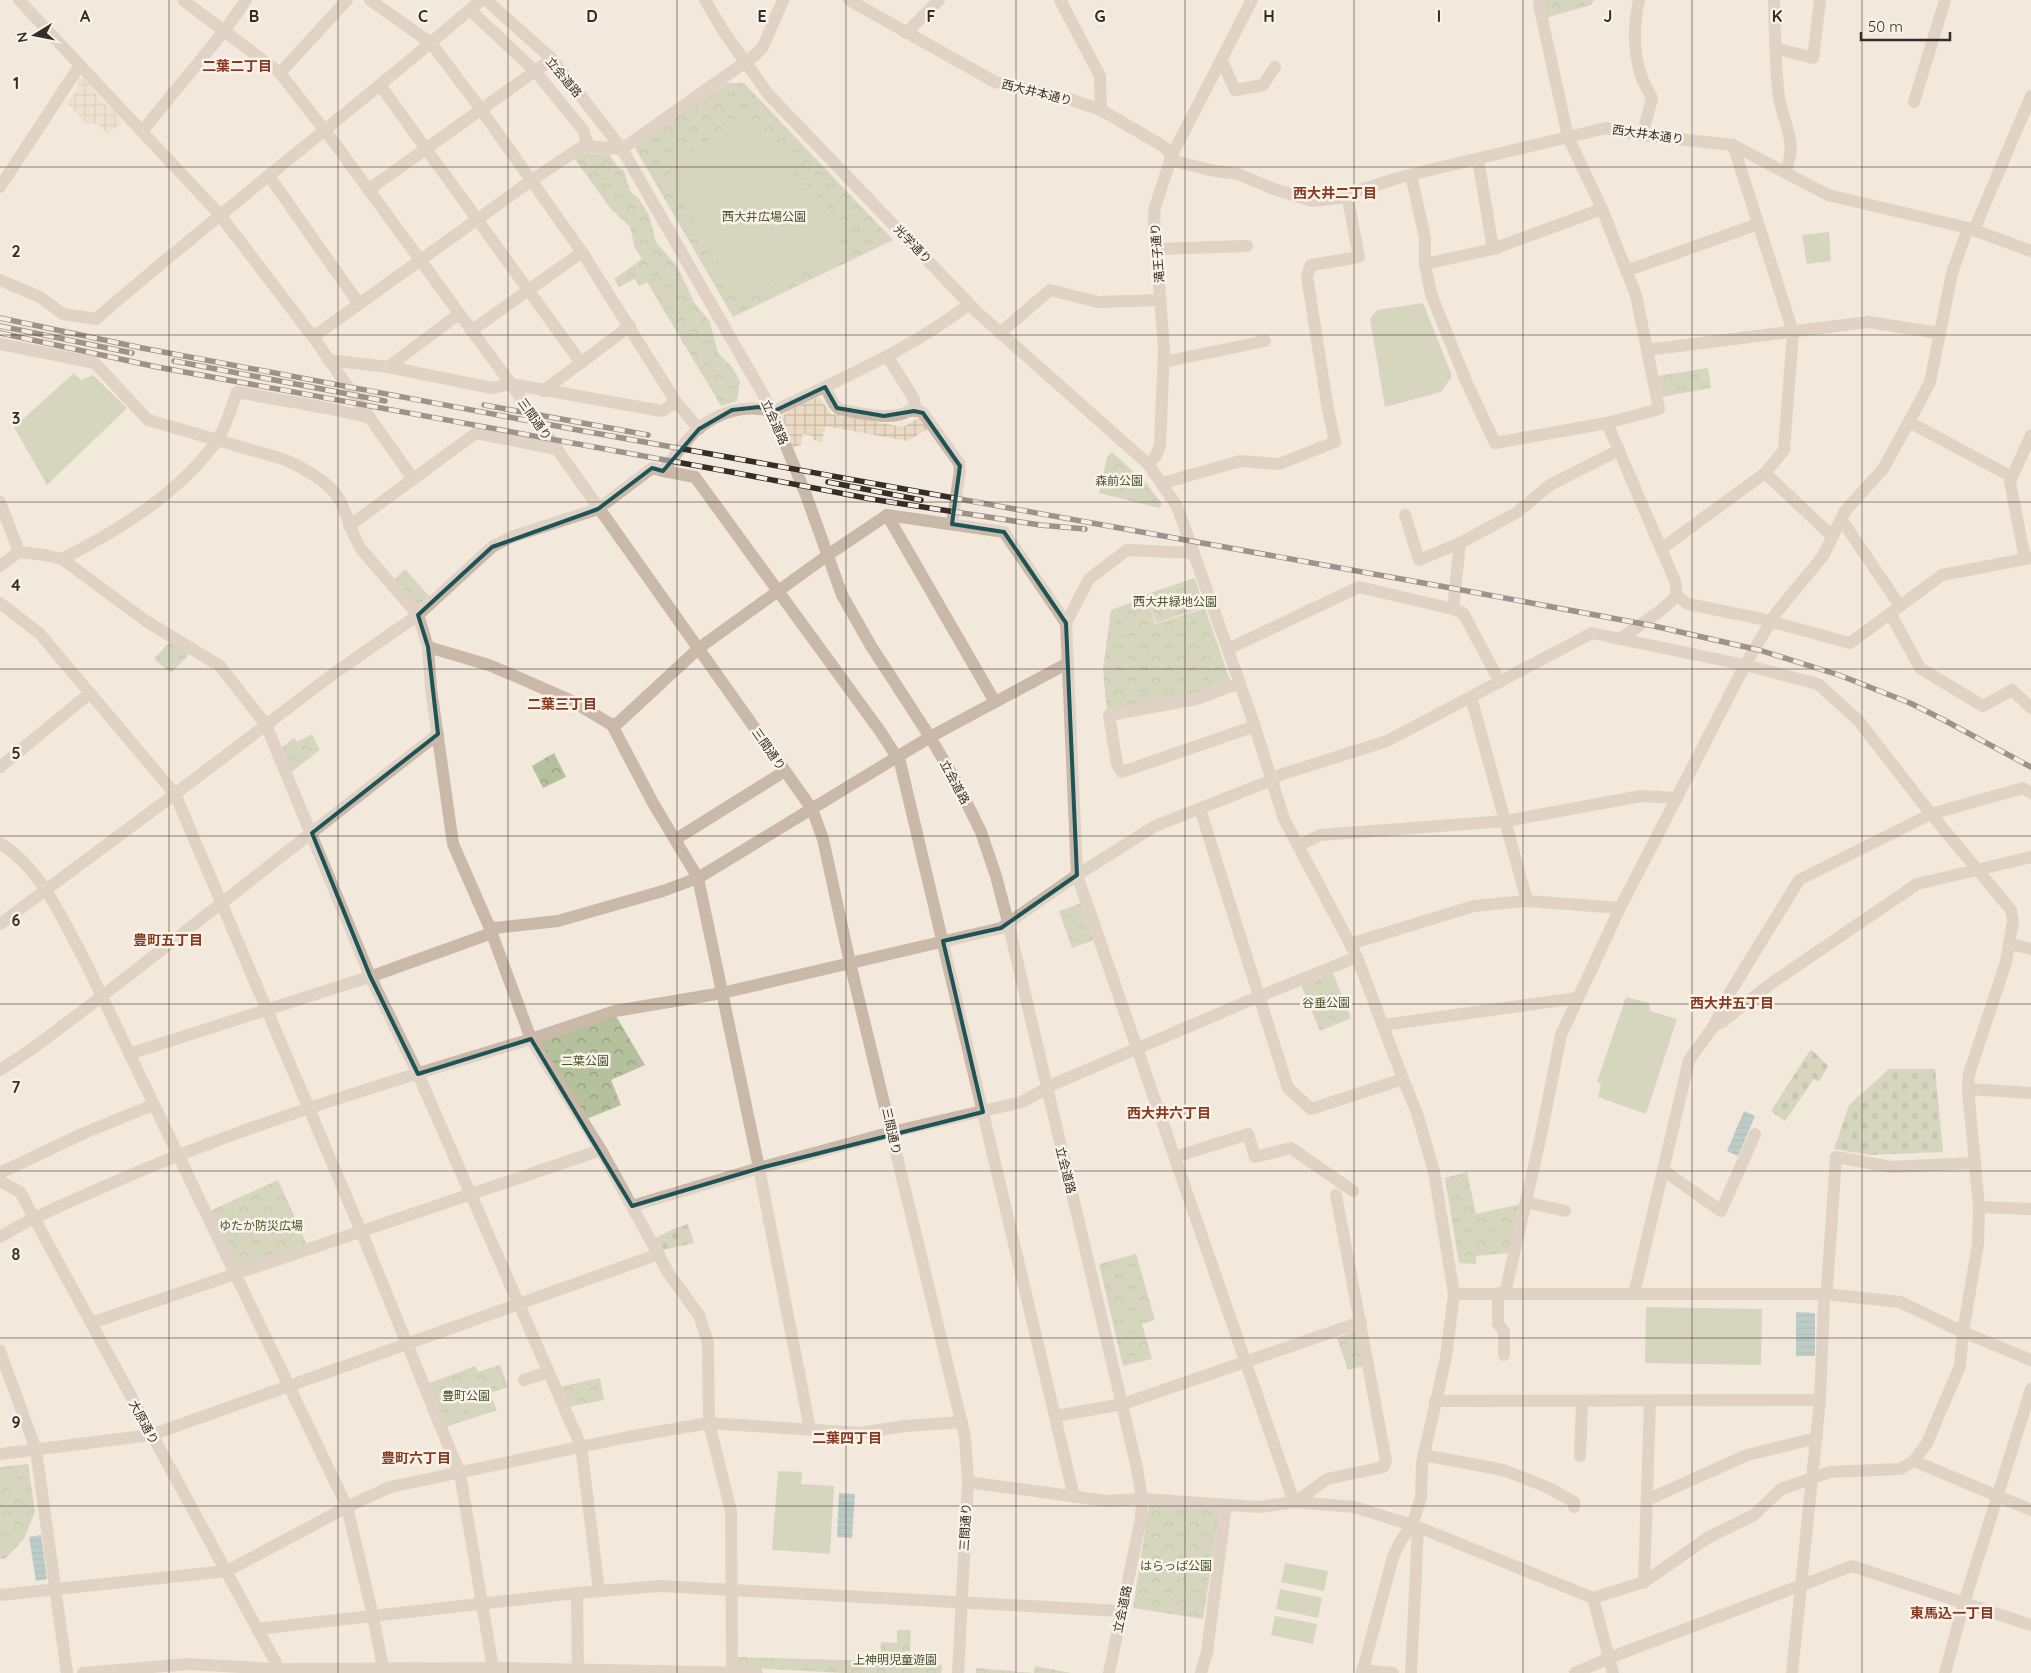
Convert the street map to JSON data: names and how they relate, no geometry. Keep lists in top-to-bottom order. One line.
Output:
{"streets":{"street":["立会道路","西大井本通り","光学通り","滝王子通り","三間通り","大原通り"]},"crossings":[["西大井本通り","滝王子通り"],["光学通り","滝王子通り"]],"districts":["二葉二丁目","西大井二丁目","二葉三丁目","豊町五丁目","西大井五丁目","西大井六丁目","二葉四丁目","豊町六丁目","東馬込一丁目"],"parks":["西大井広場公園","森前公園","西大井緑地公園","谷垂公園","二葉公園","ゆたか防災広場","豊町公園","はらっぱ公園","上神明児童遊園"],"scale_bar":"50 m","north":"left","grid":{"columns":["A","B","C","D","E","F","G","H","I","J","K"],"rows":["1","2","3","4","5","6","7","8","9"]}}
